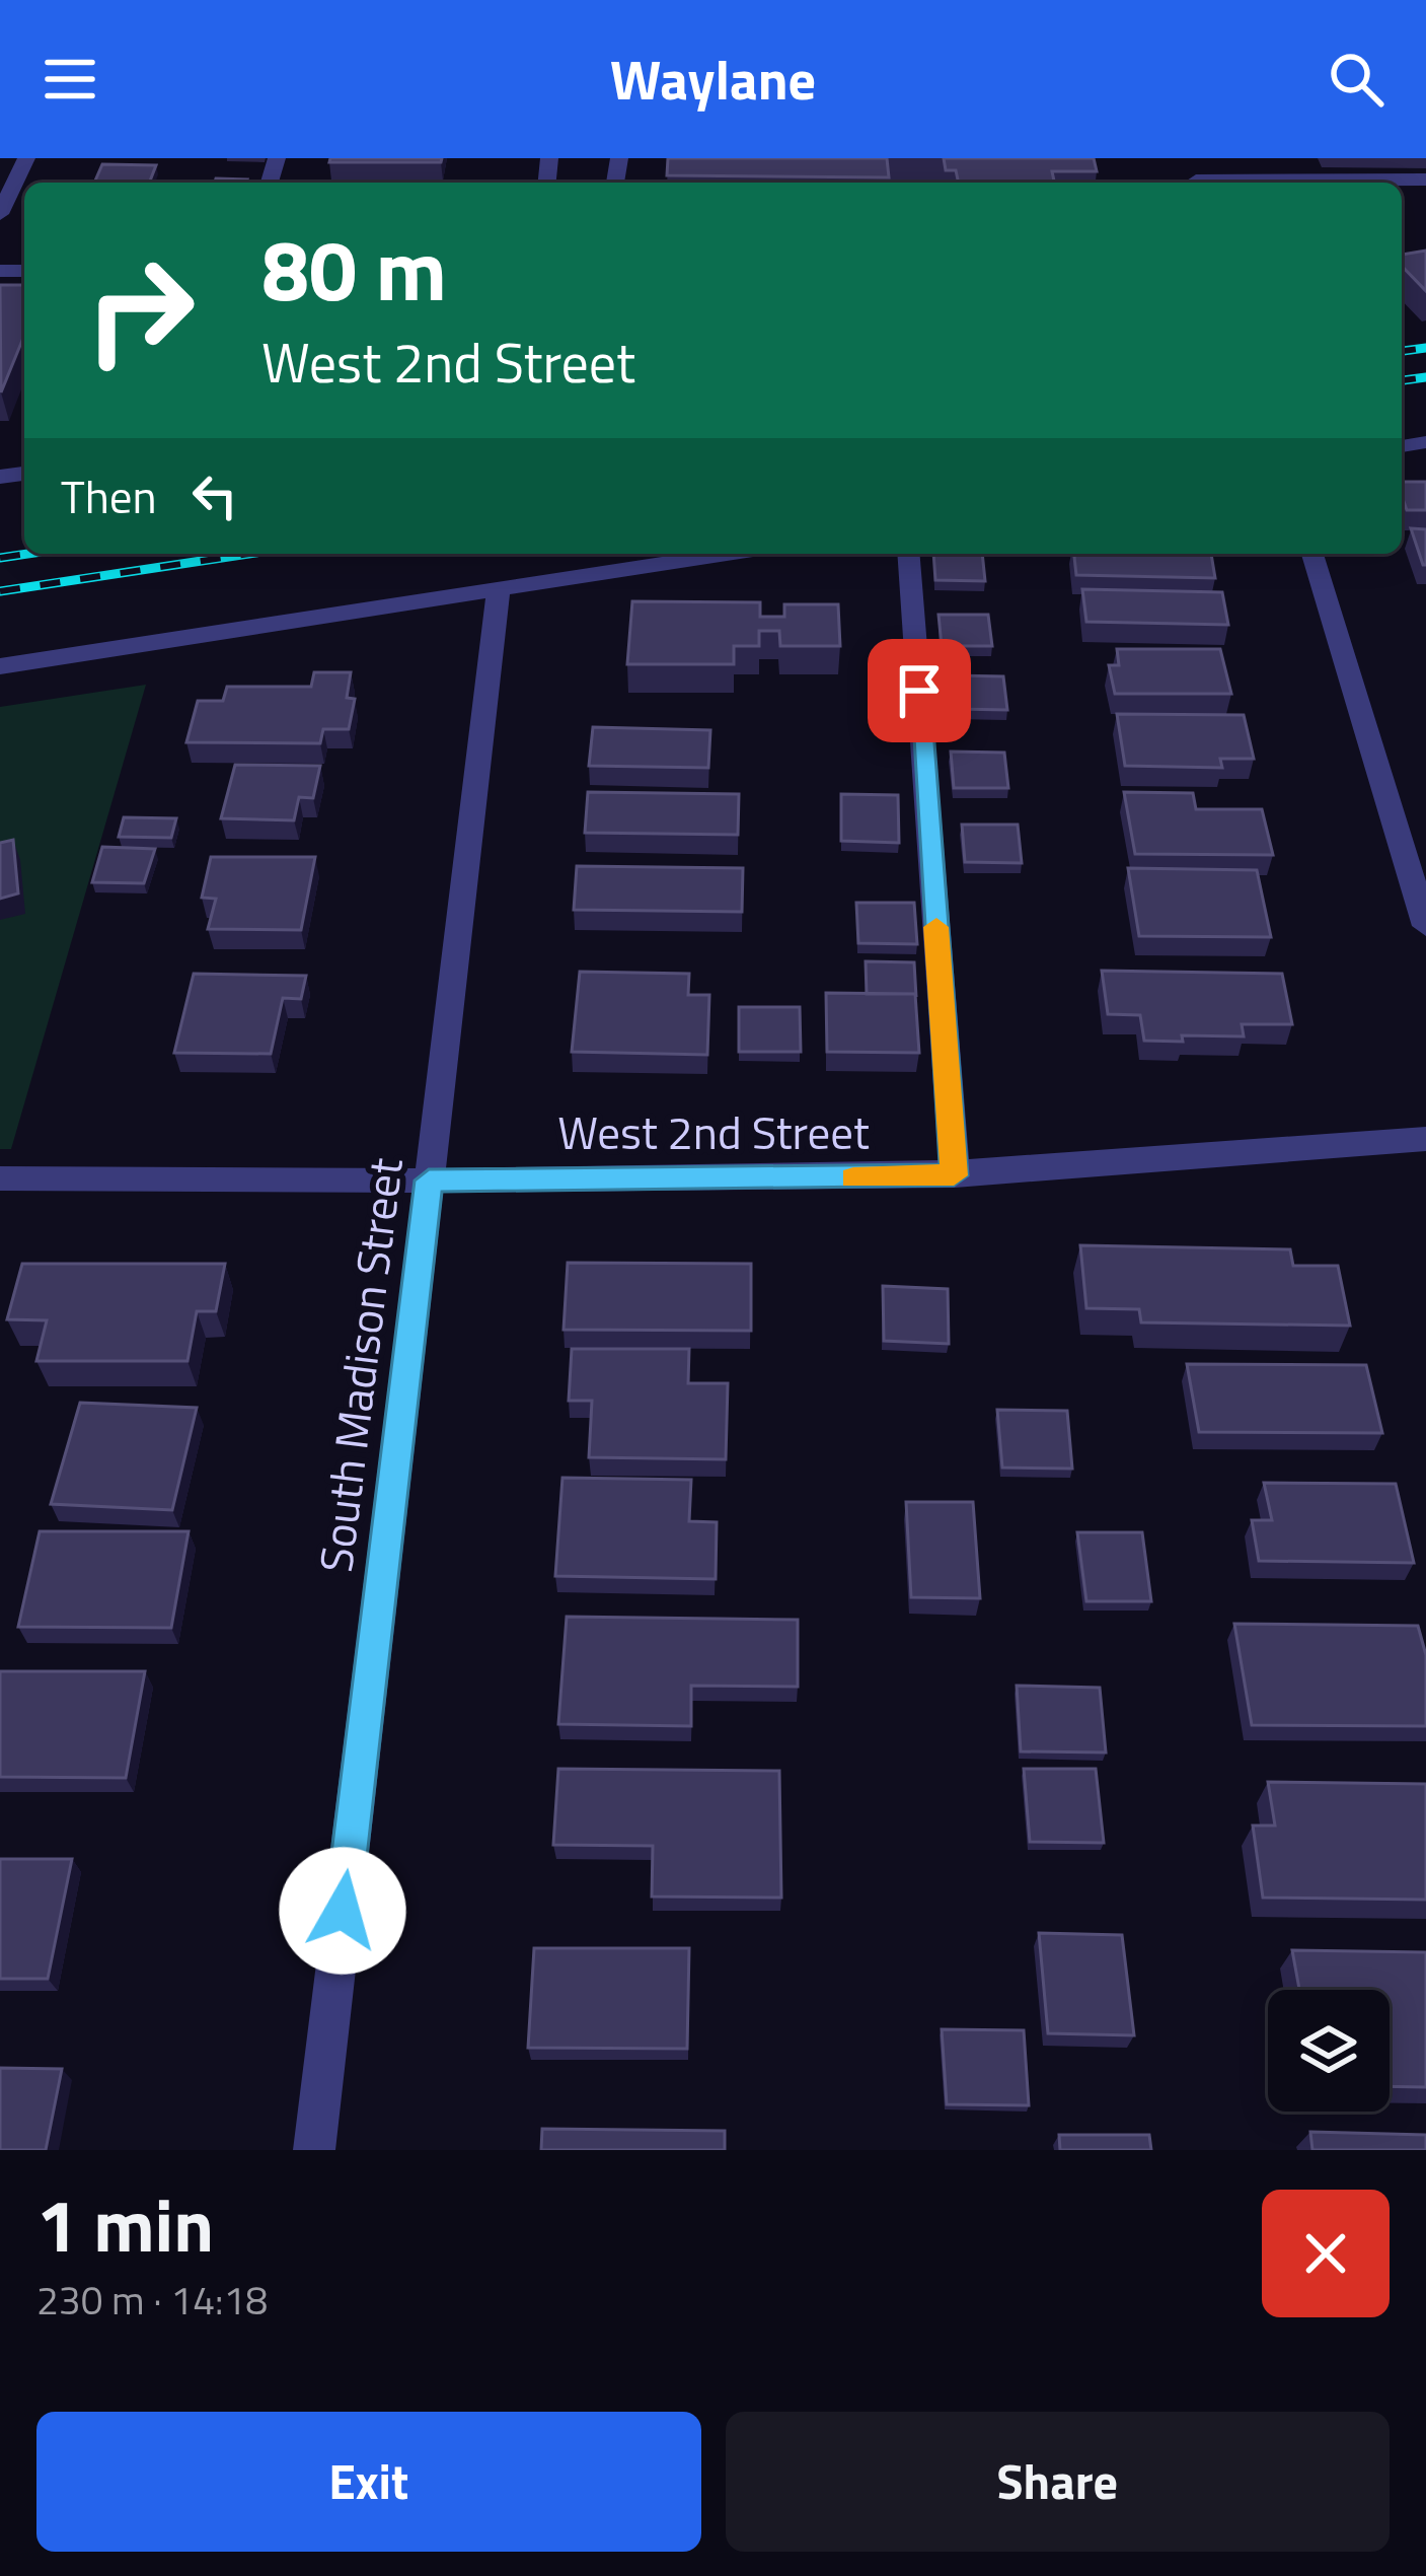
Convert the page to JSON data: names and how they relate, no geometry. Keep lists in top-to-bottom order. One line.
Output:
{"streets":{"street":["West 2nd Street","South Madison Street"]},"crossings":[["West 2nd Street","South Madison Street"]],"page":{"header":"Waylane","turn":["80 m","West 2nd Street"],"then":"Then","heading":["1 min","230 m · 14:18"],"buttons":["Exit","Share"]}}
